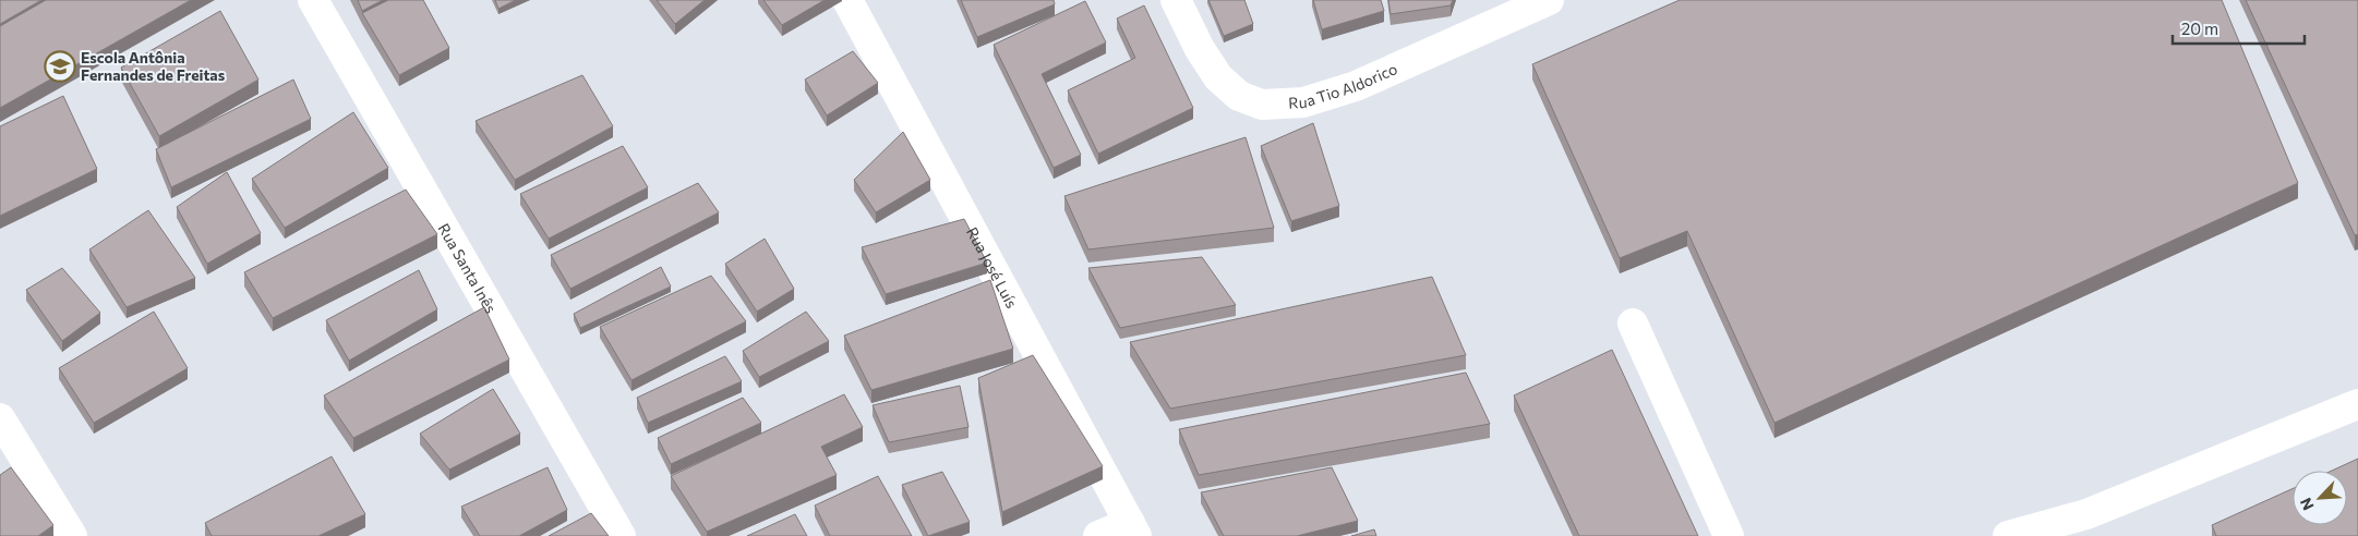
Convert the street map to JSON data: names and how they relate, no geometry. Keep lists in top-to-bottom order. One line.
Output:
{"streets":{"street":["Rua Tio Aldorico","Rua Santa Inês","Rua José Luís"]},"places":{"school or university":["Escola Antônia Fernandes de Freitas"]},"scale_bar":"20 m","north":"bottom left"}
